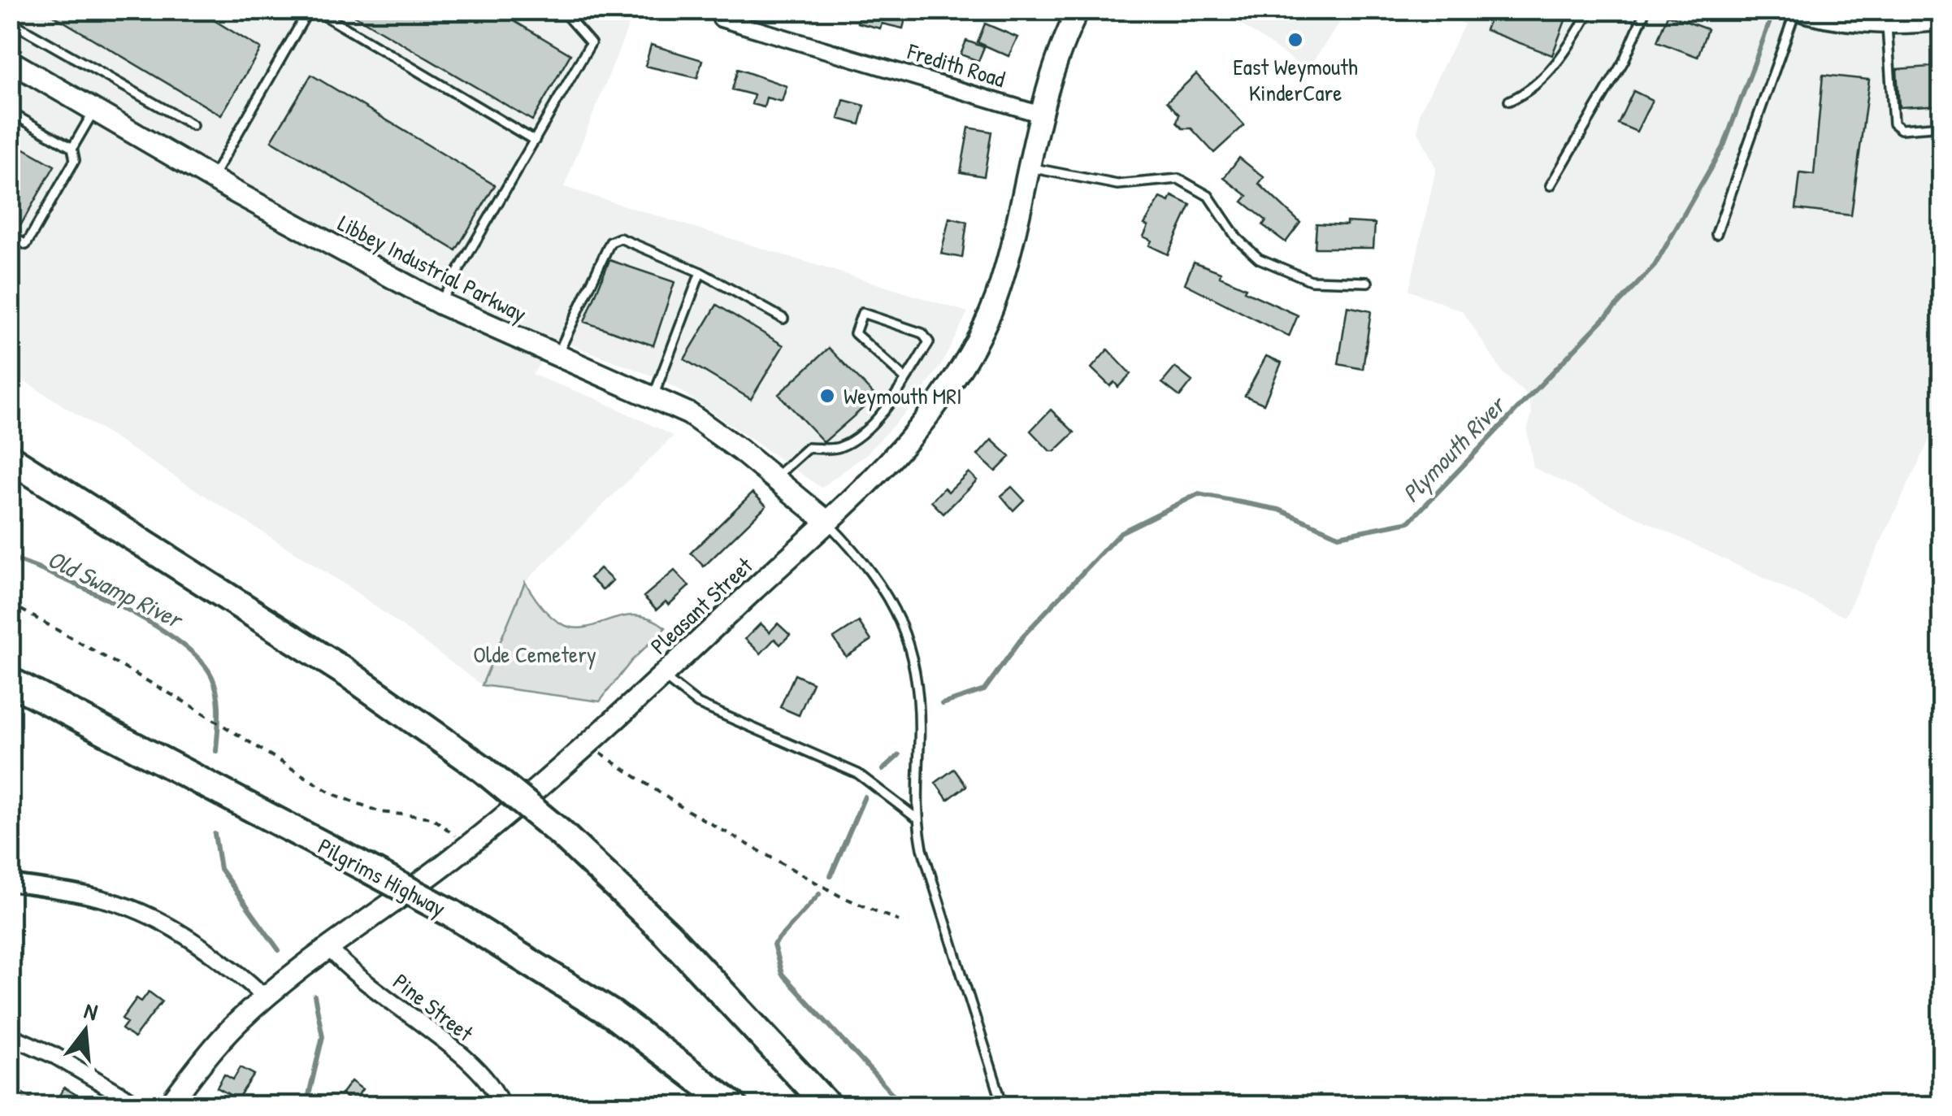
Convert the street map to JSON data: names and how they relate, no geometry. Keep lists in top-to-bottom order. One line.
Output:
{"streets":{"highway":["Pilgrims Highway"],"main road":["Libbey Industrial Parkway","Pleasant Street"],"street":["Fredith Road","Pine Street"]},"crossings":[["Fredith Road","Pleasant Street"],["Libbey Industrial Parkway","Pleasant Street"],["Pleasant Street","Pine Street"]],"water":["Plymouth River","Old Swamp River"],"parks":["Olde Cemetery"],"places":["East Weymouth KinderCare","Weymouth MRI"],"north":"top"}
